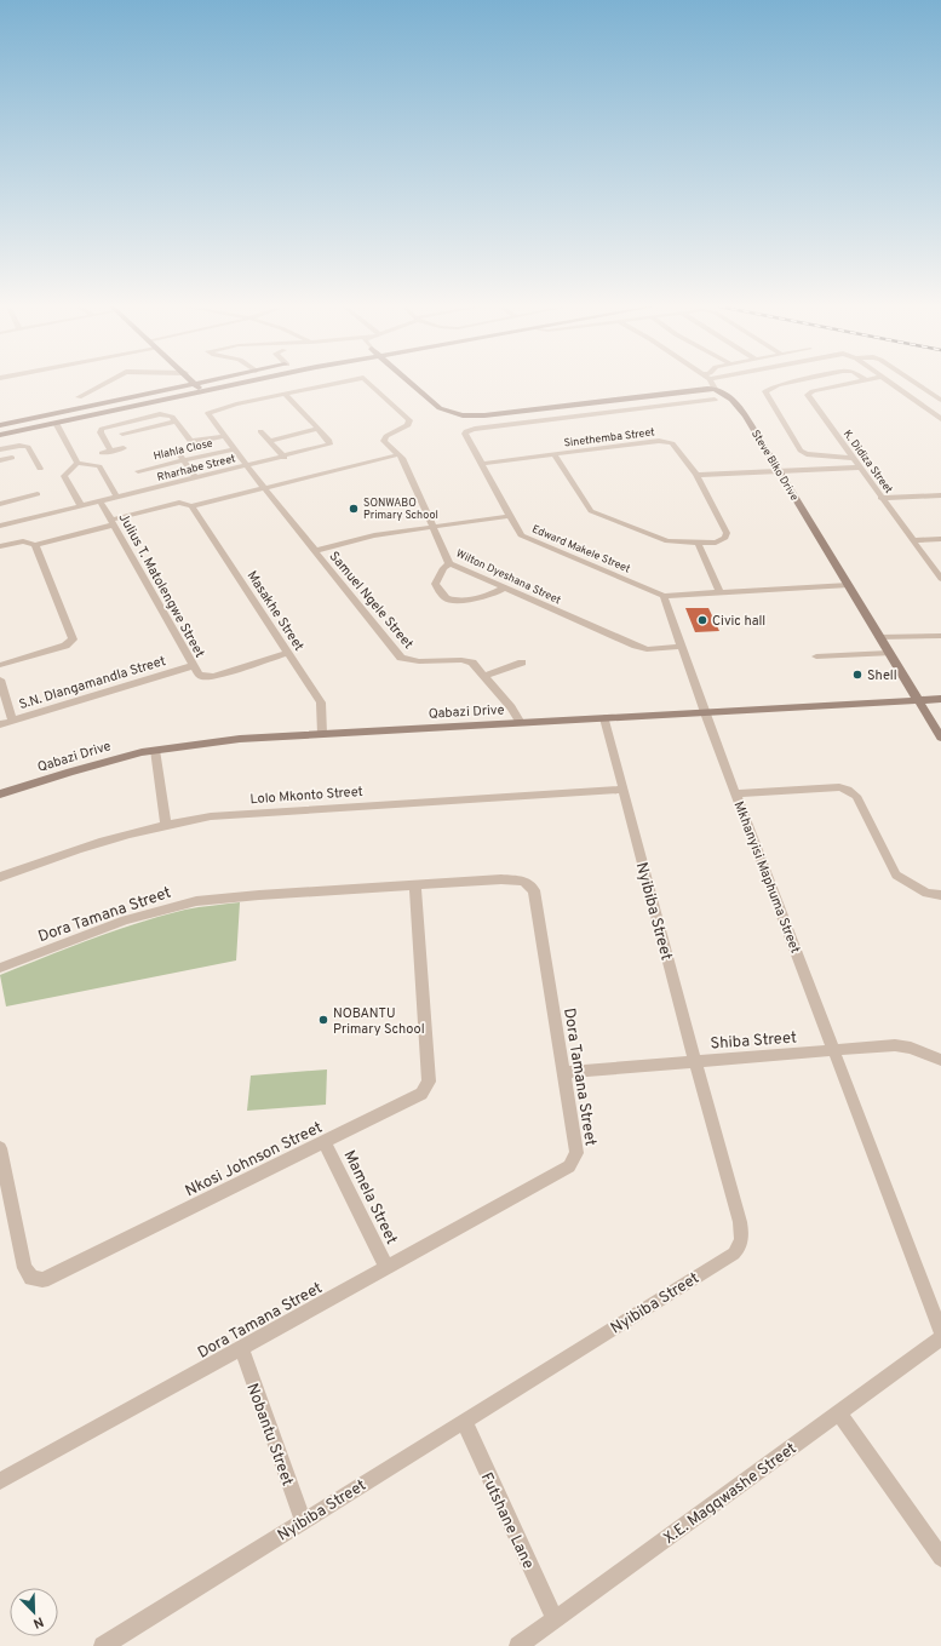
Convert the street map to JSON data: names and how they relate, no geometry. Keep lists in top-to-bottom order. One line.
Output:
{"streets":{"main road":["Steve Biko Drive","Qabazi Drive"],"street":["Sinethemba Street","Hlahla Close","K. Didiza Street","Rharhabe Street","Edward Makele Street","Wilton Dyeshana Street","Julius T. Matolengwe Street","Samuel Ngele Street","Masakhe Street","S.N. Dlangamandla Street","Lolo Mkonto Street","Mkhanyisi Maphuma Street","Nyibiba Street","Dora Tamana Street","Shiba Street","Nkosi Johnson Street","Mamela Street","Nobantu Street","X.E. Magqwashe Street","Futshane Lane"]},"crossings":[["Sinethemba Street","Edward Makele Street"],["Hlahla Close","Samuel Ngele Street"],["Steve Biko Drive","Qabazi Drive"],["Rharhabe Street","Julius T. Matolengwe Street"],["Rharhabe Street","Samuel Ngele Street"],["Edward Makele Street","Mkhanyisi Maphuma Street"],["Wilton Dyeshana Street","Mkhanyisi Maphuma Street"],["Julius T. Matolengwe Street","Masakhe Street"],["Julius T. Matolengwe Street","S.N. Dlangamandla Street"],["Samuel Ngele Street","Qabazi Drive"],["Masakhe Street","Qabazi Drive"],["Qabazi Drive","Mkhanyisi Maphuma Street"],["Qabazi Drive","Nyibiba Street"],["Lolo Mkonto Street","Nyibiba Street"],["Mkhanyisi Maphuma Street","Shiba Street"],["Nyibiba Street","Shiba Street"],["Nyibiba Street","Nobantu Street"],["Nyibiba Street","Futshane Lane"],["Dora Tamana Street","Shiba Street"],["Dora Tamana Street","Nkosi Johnson Street"],["Dora Tamana Street","Mamela Street"],["Dora Tamana Street","Nobantu Street"],["Nkosi Johnson Street","Mamela Street"],["X.E. Magqwashe Street","Futshane Lane"]],"places":["SONWABO Primary School","Civic hall","Shell","NOBANTU Primary School"],"north":"bottom right"}
